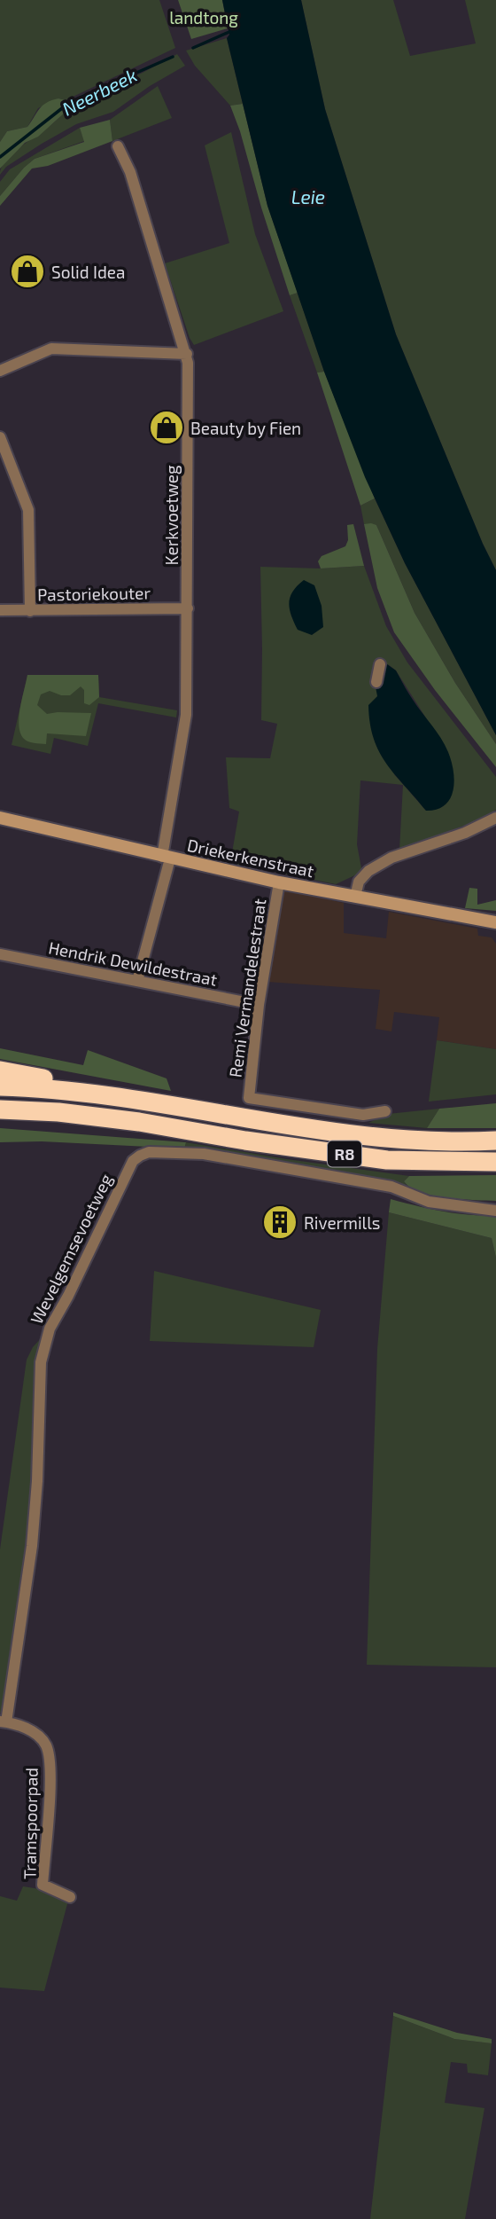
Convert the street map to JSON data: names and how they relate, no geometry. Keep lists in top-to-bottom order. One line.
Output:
{"streets":{"highway":["R8"],"street":["Kerkvoetweg","Pastoriekouter","Driekerkenstraat","Hendrik Dewildestraat","Remi Vermandelestraat","Wevelgemsevoetweg","Tramspoorpad"]},"crossings":[["Kerkvoetweg","Pastoriekouter"],["Kerkvoetweg","Driekerkenstraat"],["Kerkvoetweg","Hendrik Dewildestraat"],["Driekerkenstraat","Remi Vermandelestraat"],["Hendrik Dewildestraat","Remi Vermandelestraat"],["Wevelgemsevoetweg","Tramspoorpad"]],"water":["Neerbeek","Leie"],"parks":["landtong"],"places":{"shop":["Solid Idea","Beauty by Fien"],"building":["Rivermills"]}}
